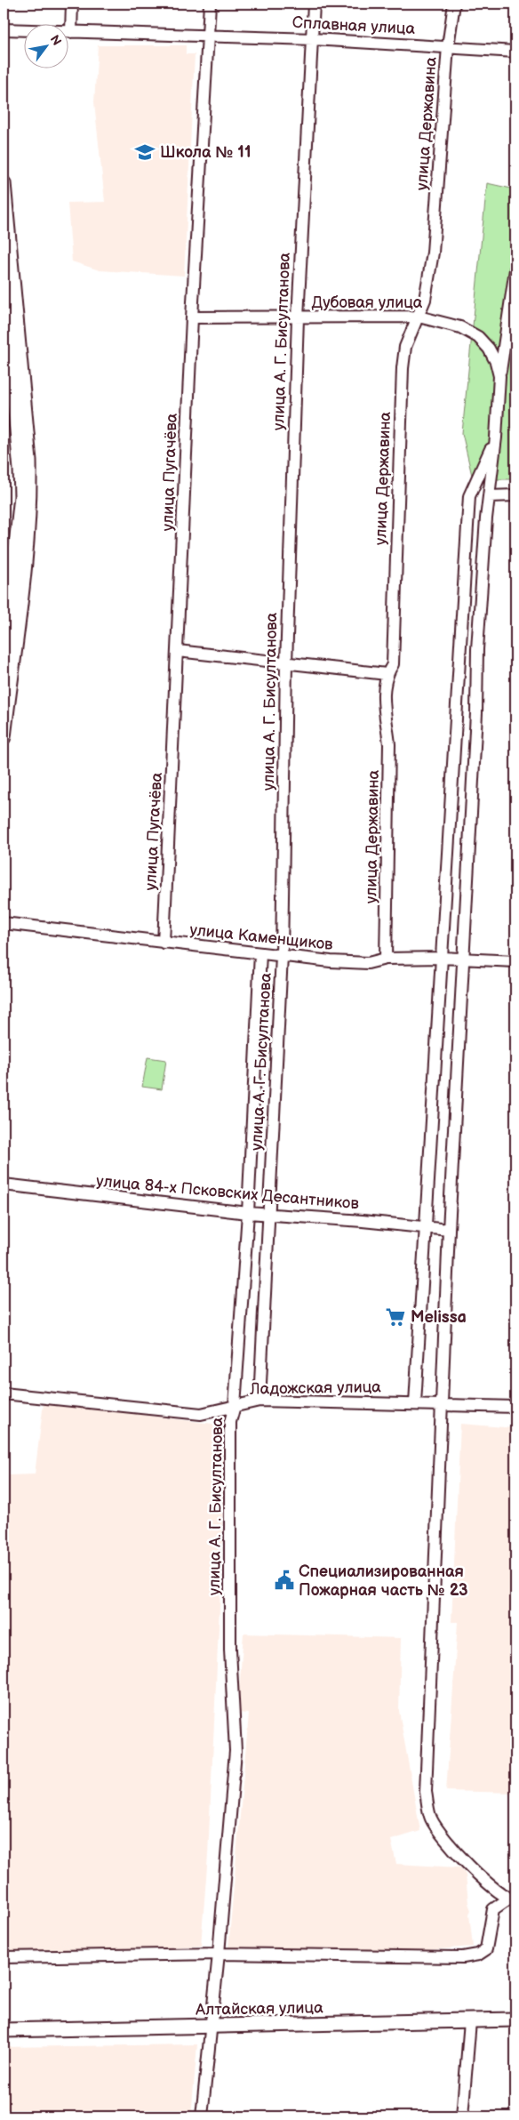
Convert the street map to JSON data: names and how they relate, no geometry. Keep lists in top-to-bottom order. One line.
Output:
{"streets":{"main road":["Алтайская улица"],"street":["Сплавная улица","улица Державина","Дубовая улица","улица А. Г. Бисултанова","улица Пугачёва","улица Каменщиков","улица 84-х Псковских Десантников","Ладожская улица"]},"crossings":[["Сплавная улица","улица Державина"],["Сплавная улица","улица А. Г. Бисултанова"],["Сплавная улица","улица Пугачёва"],["улица Державина","Дубовая улица"],["улица Державина","улица Каменщиков"],["Дубовая улица","улица А. Г. Бисултанова"],["Дубовая улица","улица Пугачёва"],["улица А. Г. Бисултанова","улица Каменщиков"],["улица А. Г. Бисултанова","улица 84-х Псковских Десантников"],["улица А. Г. Бисултанова","Ладожская улица"],["улица А. Г. Бисултанова","Алтайская улица"],["улица Пугачёва","улица Каменщиков"]],"places":{"school or university":["Школа № 11"],"supermarket":["Melissa"],"public building":["Специализированная Пожарная часть № 23"]},"north":"top right"}
